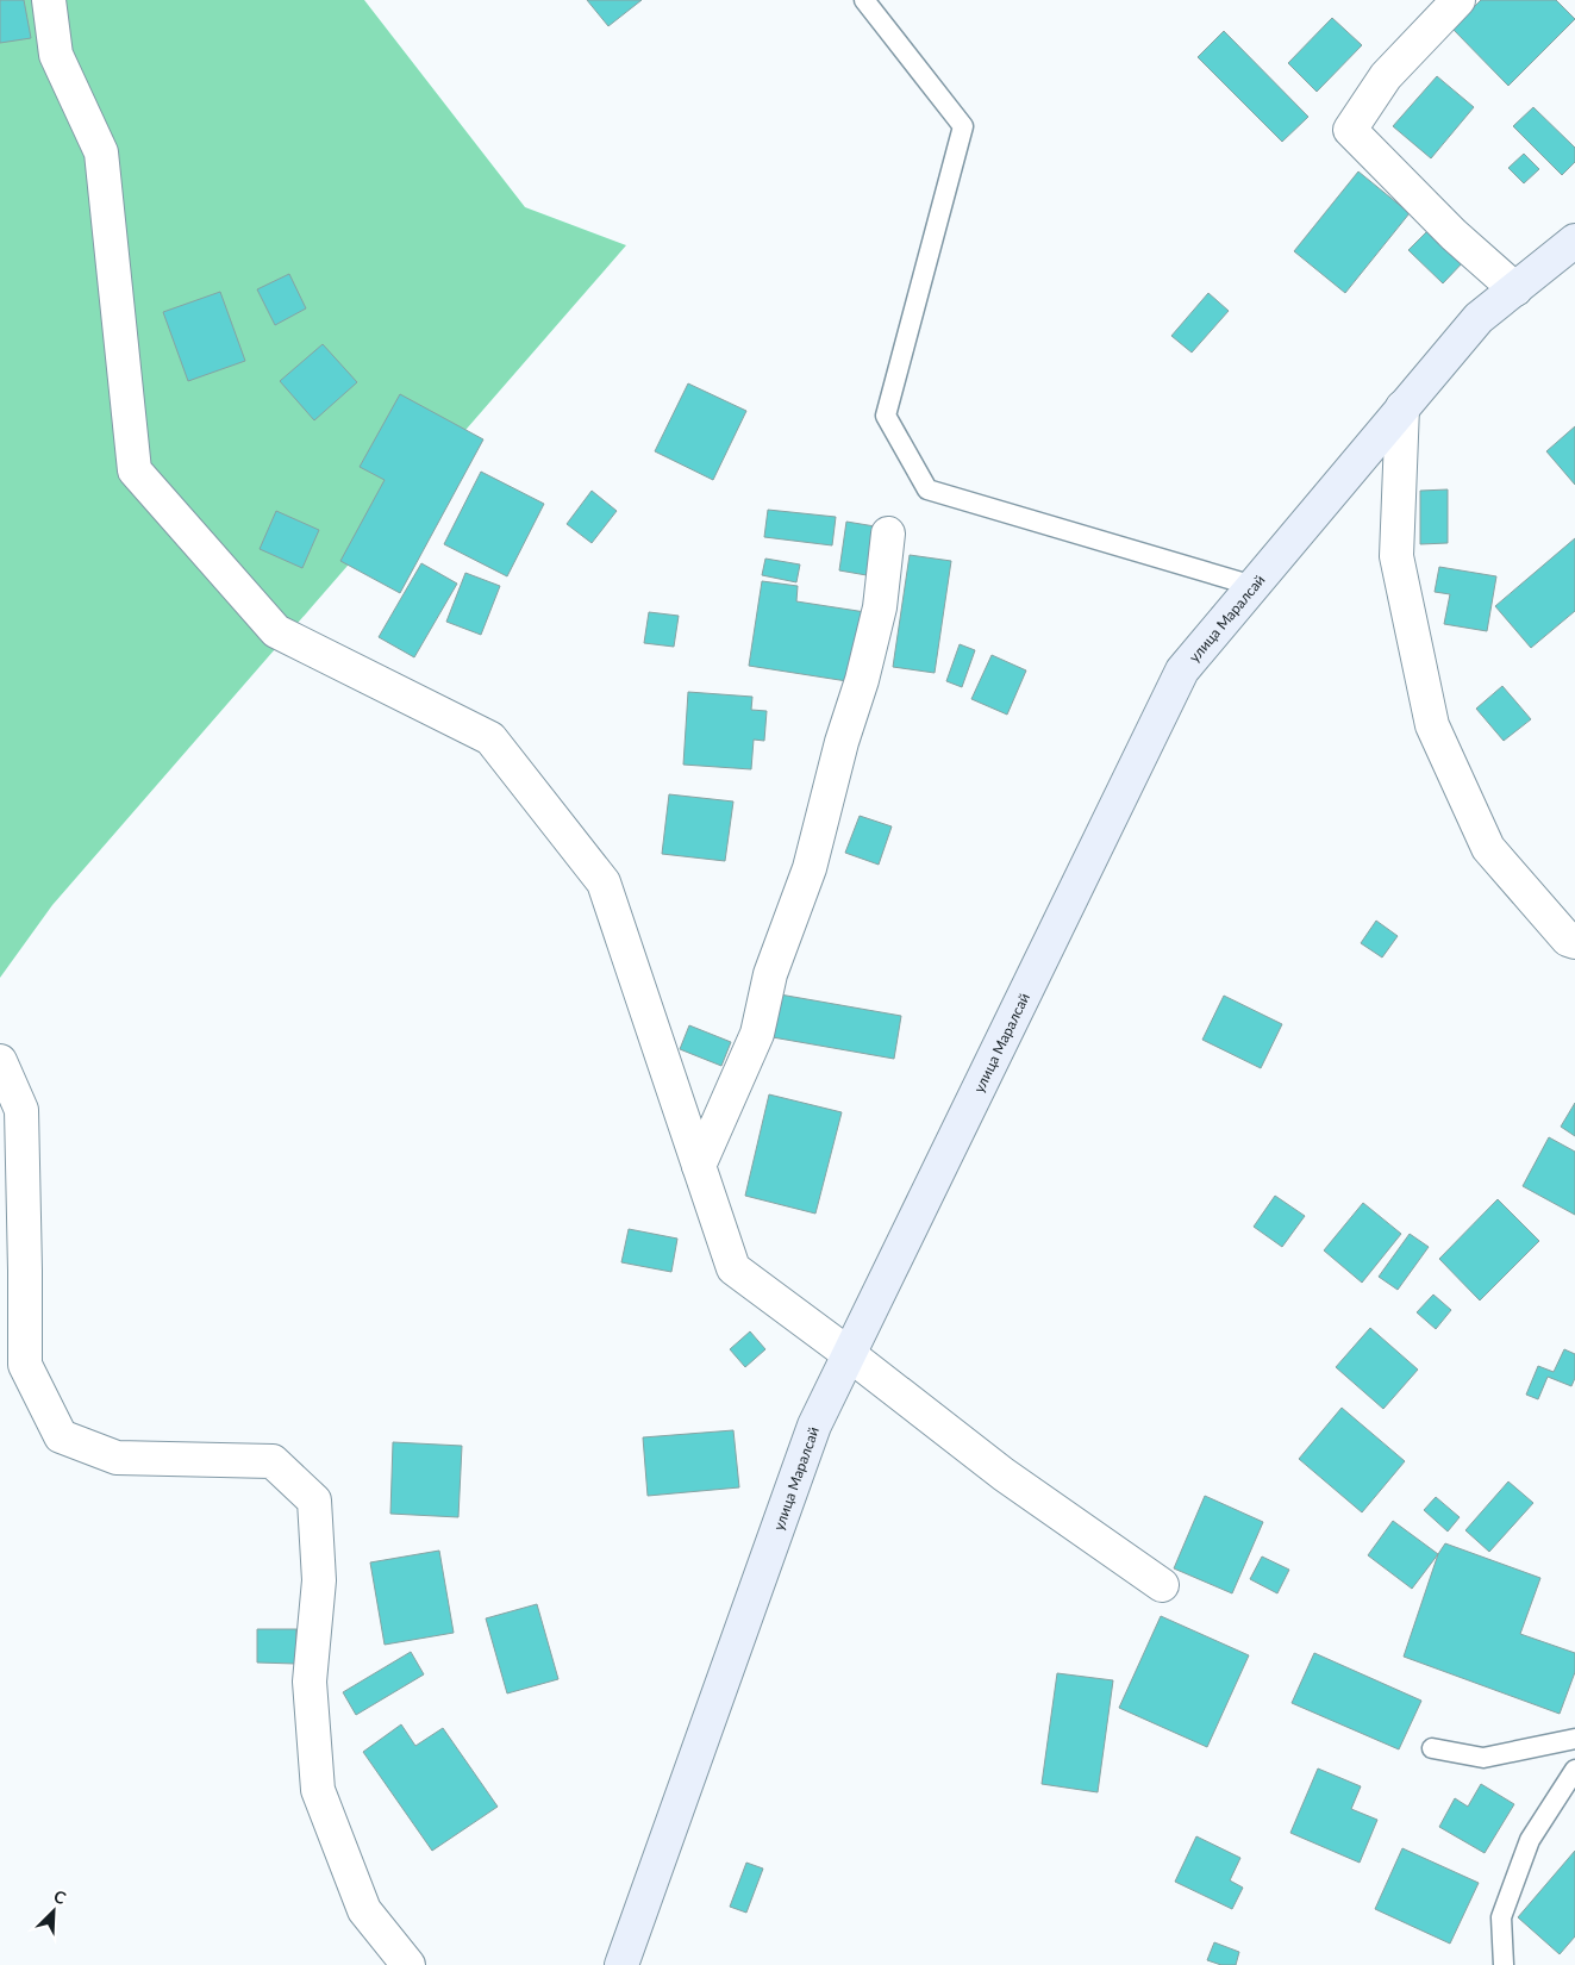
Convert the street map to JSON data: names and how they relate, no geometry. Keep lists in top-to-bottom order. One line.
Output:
{"streets":{"street":["улица Маралсай"]},"north":"top right"}
